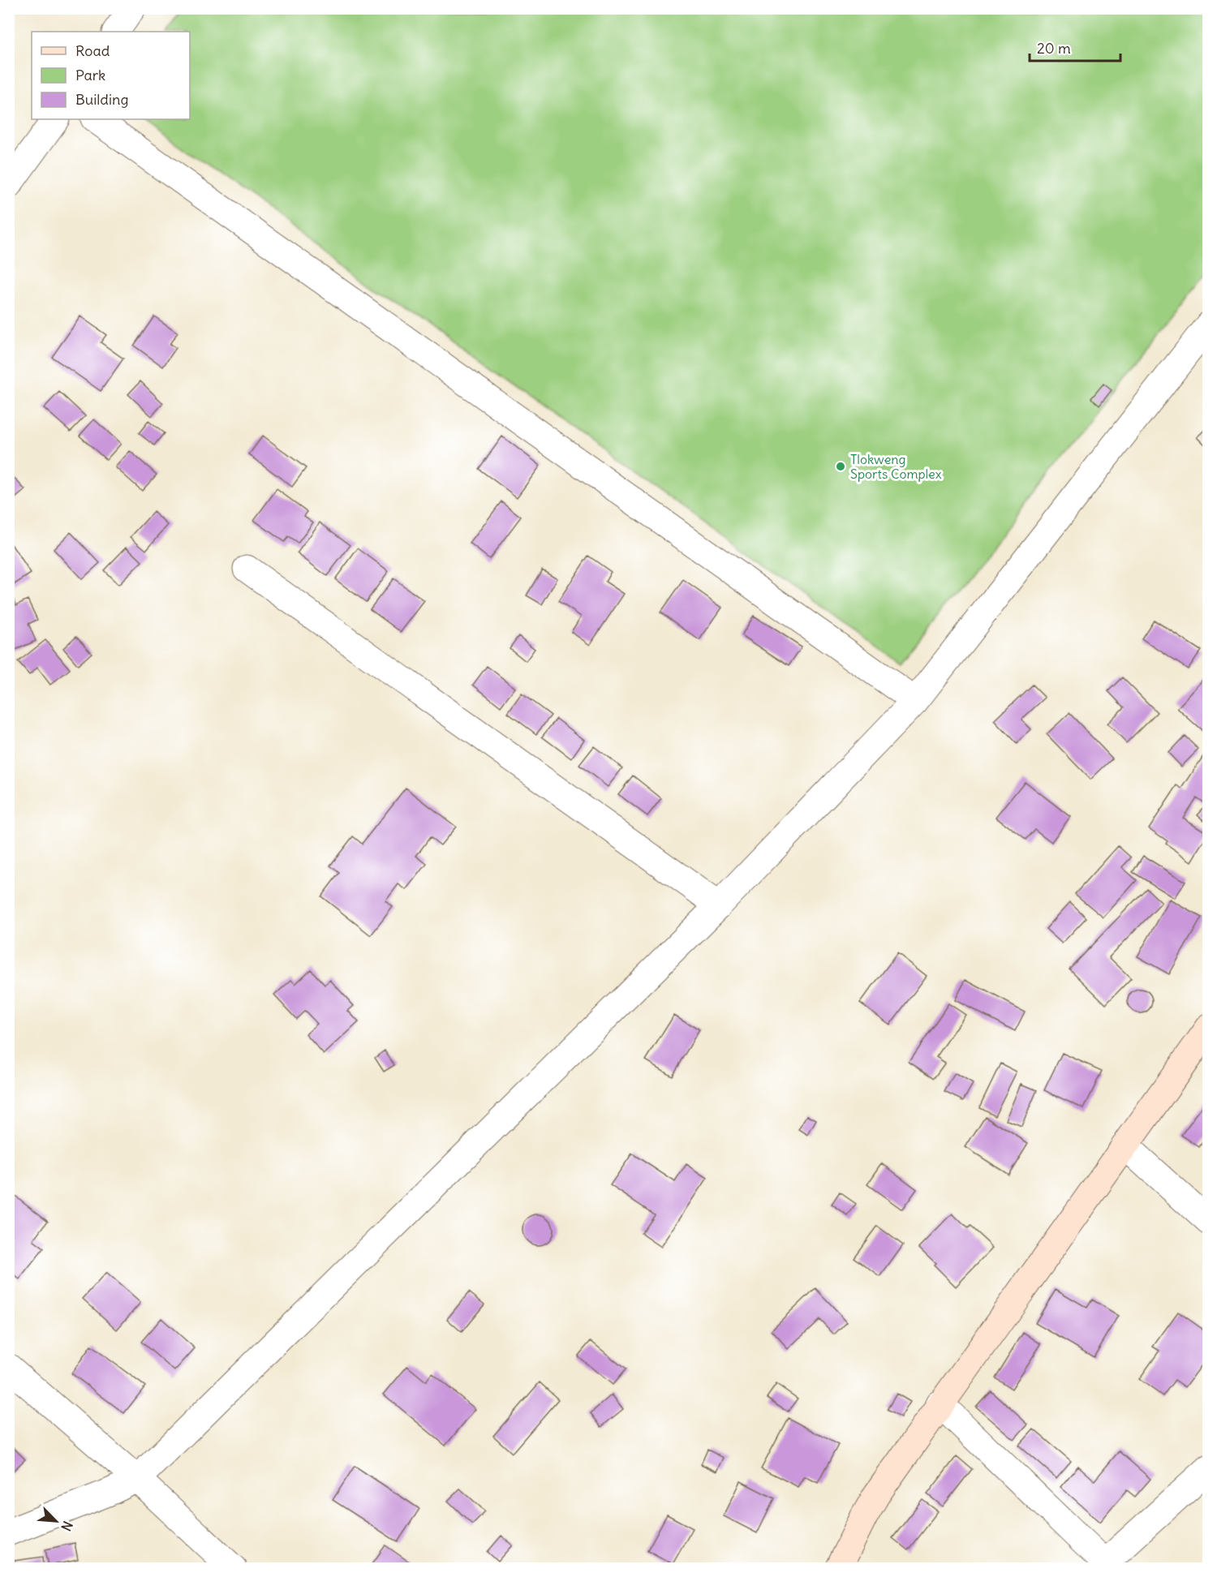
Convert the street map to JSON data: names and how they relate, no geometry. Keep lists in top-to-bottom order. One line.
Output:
{"places":["Tlokweng Sports Complex"],"legend":["Road","Park","Building"],"scale_bar":"20 m","north":"bottom right"}
